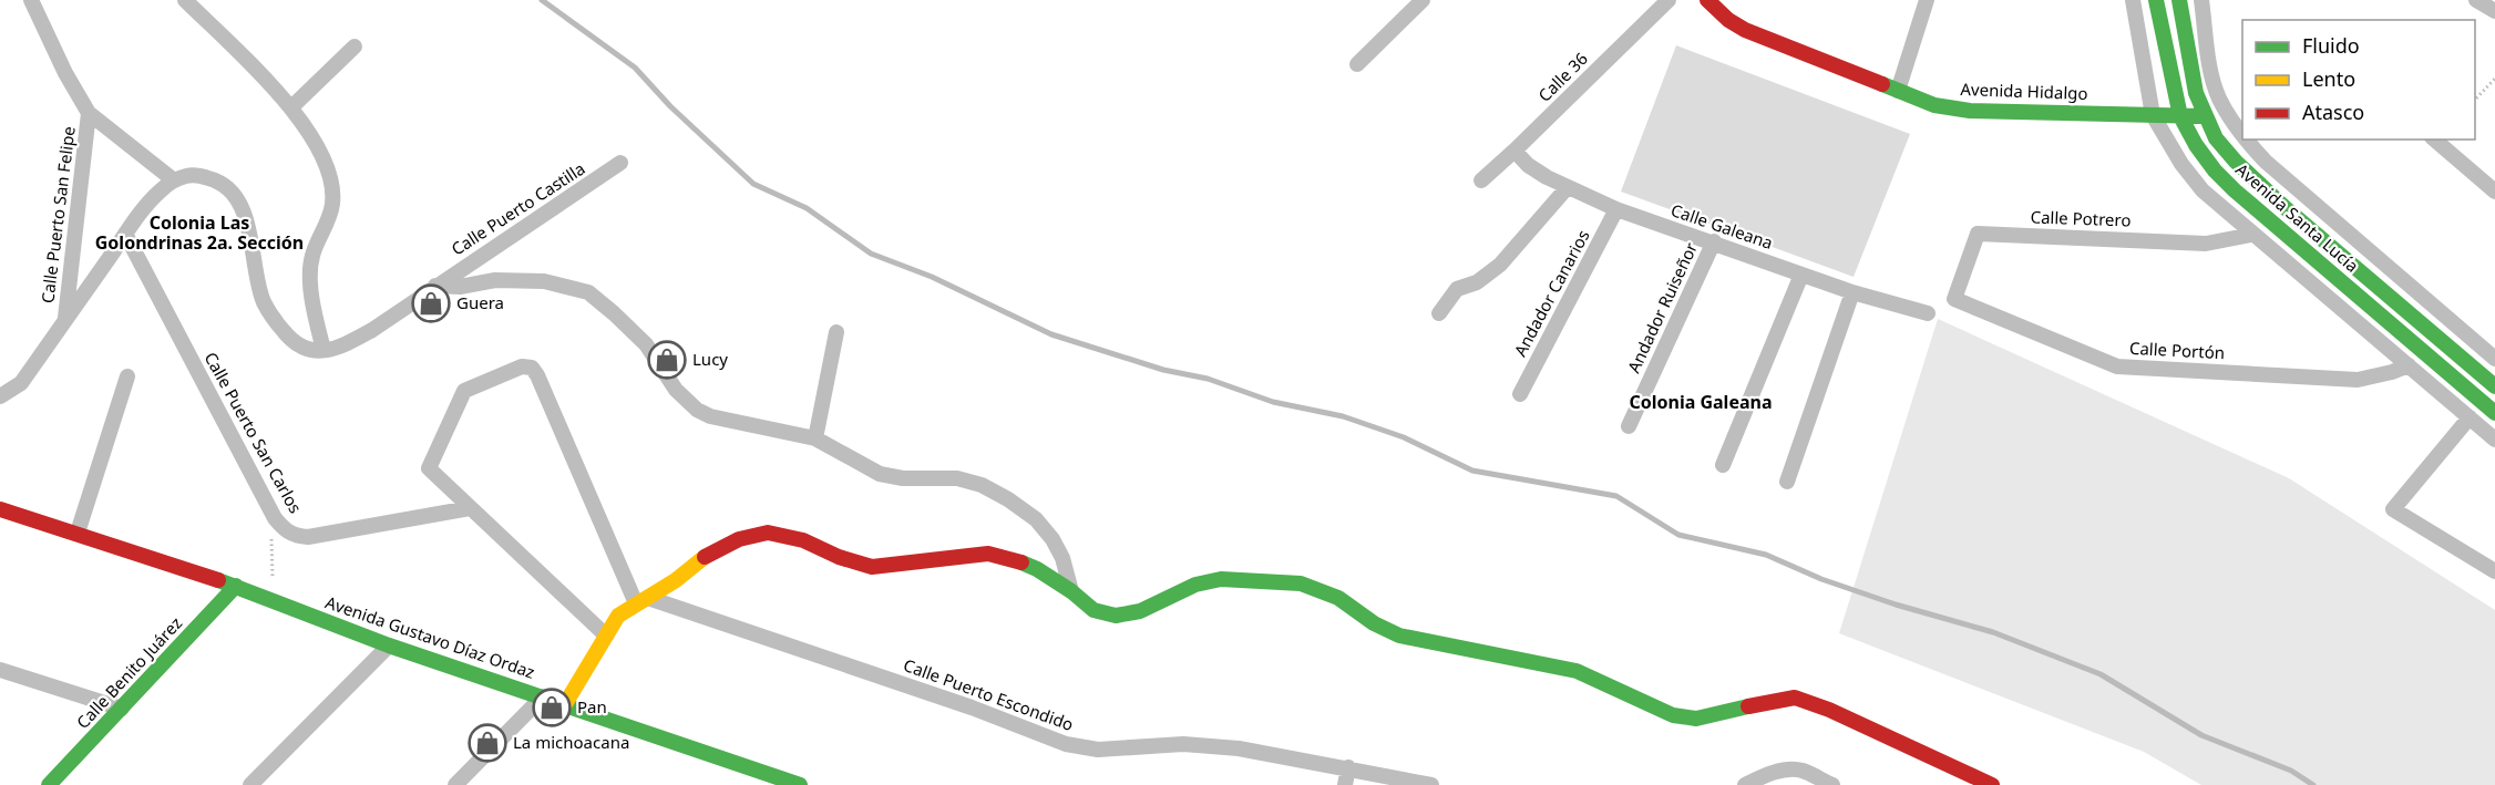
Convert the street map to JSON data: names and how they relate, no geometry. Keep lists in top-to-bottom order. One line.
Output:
{"streets":{"street":["Calle 36","Avenida Hidalgo","Calle Puerto Castilla","Calle Puerto San Felipe","Avenida Santa Lucía","Calle Potrero","Calle Galeana","Andador Canarios","Andador Ruiseñor","Calle Portón","Calle Puerto San Carlos","Avenida Gustavo Díaz Ordaz","Calle Benito Juárez","Calle Puerto Escondido"]},"crossings":[["Calle 36","Calle Galeana"],["Avenida Hidalgo","Avenida Santa Lucía"],["Calle Potrero","Calle Portón"],["Calle Galeana","Andador Canarios"],["Calle Galeana","Andador Ruiseñor"],["Avenida Gustavo Díaz Ordaz","Calle Benito Juárez"]],"districts":["Colonia Las Golondrinas 2a. Sección","Colonia Galeana"],"places":{"shop":["Guera","Lucy","Pan","La michoacana"]},"legend":["Fluido","Lento","Atasco"]}
